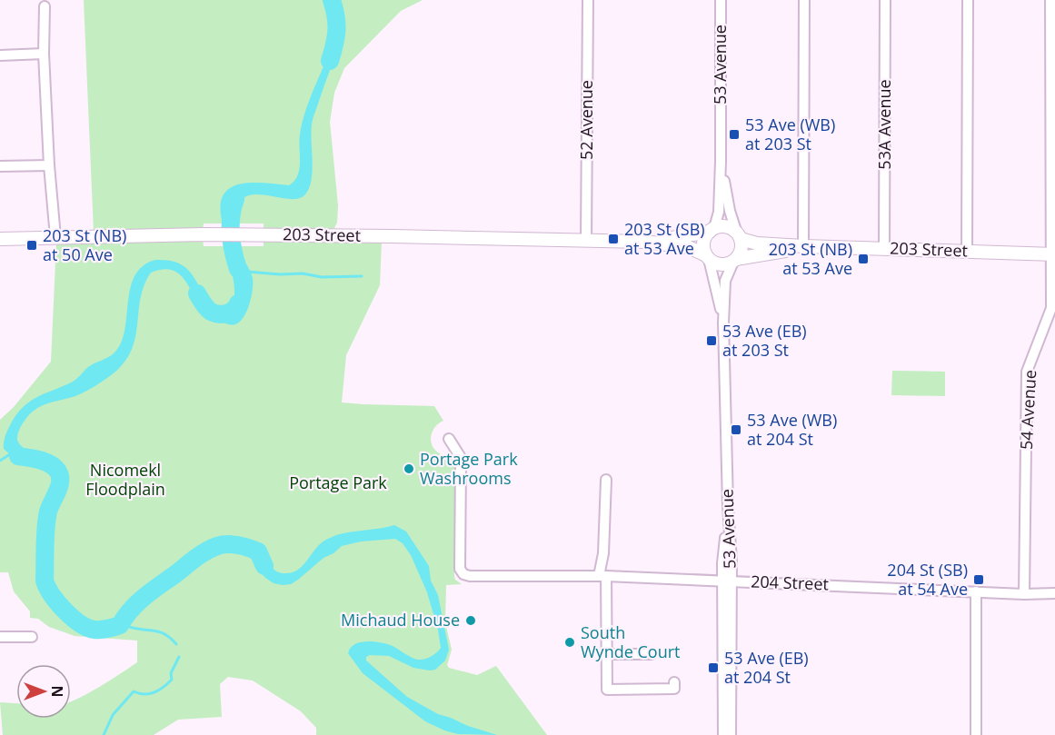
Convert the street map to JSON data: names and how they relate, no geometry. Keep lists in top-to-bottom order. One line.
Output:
{"streets":{"main road":["203 Street"],"street":["53 Avenue","52 Avenue","53A Avenue","54 Avenue","204 Street"]},"crossings":[["53 Avenue","203 Street"],["53 Avenue","204 Street"],["52 Avenue","203 Street"],["53A Avenue","203 Street"],["203 Street","54 Avenue"],["54 Avenue","204 Street"]],"parks":["Nicomekl Floodplain","Portage Park"],"places":{"transit":["53 Ave (WB) at 203 St","203 St (SB) at 53 Ave","203 St (NB) at 50 Ave","203 St (NB) at 53 Ave","53 Ave (EB) at 203 St","53 Ave (WB) at 204 St","204 St (SB) at 54 Ave","53 Ave (EB) at 204 St"],"other":["Portage Park Washrooms","Michaud House","South Wynde Court"]},"north":"right"}
